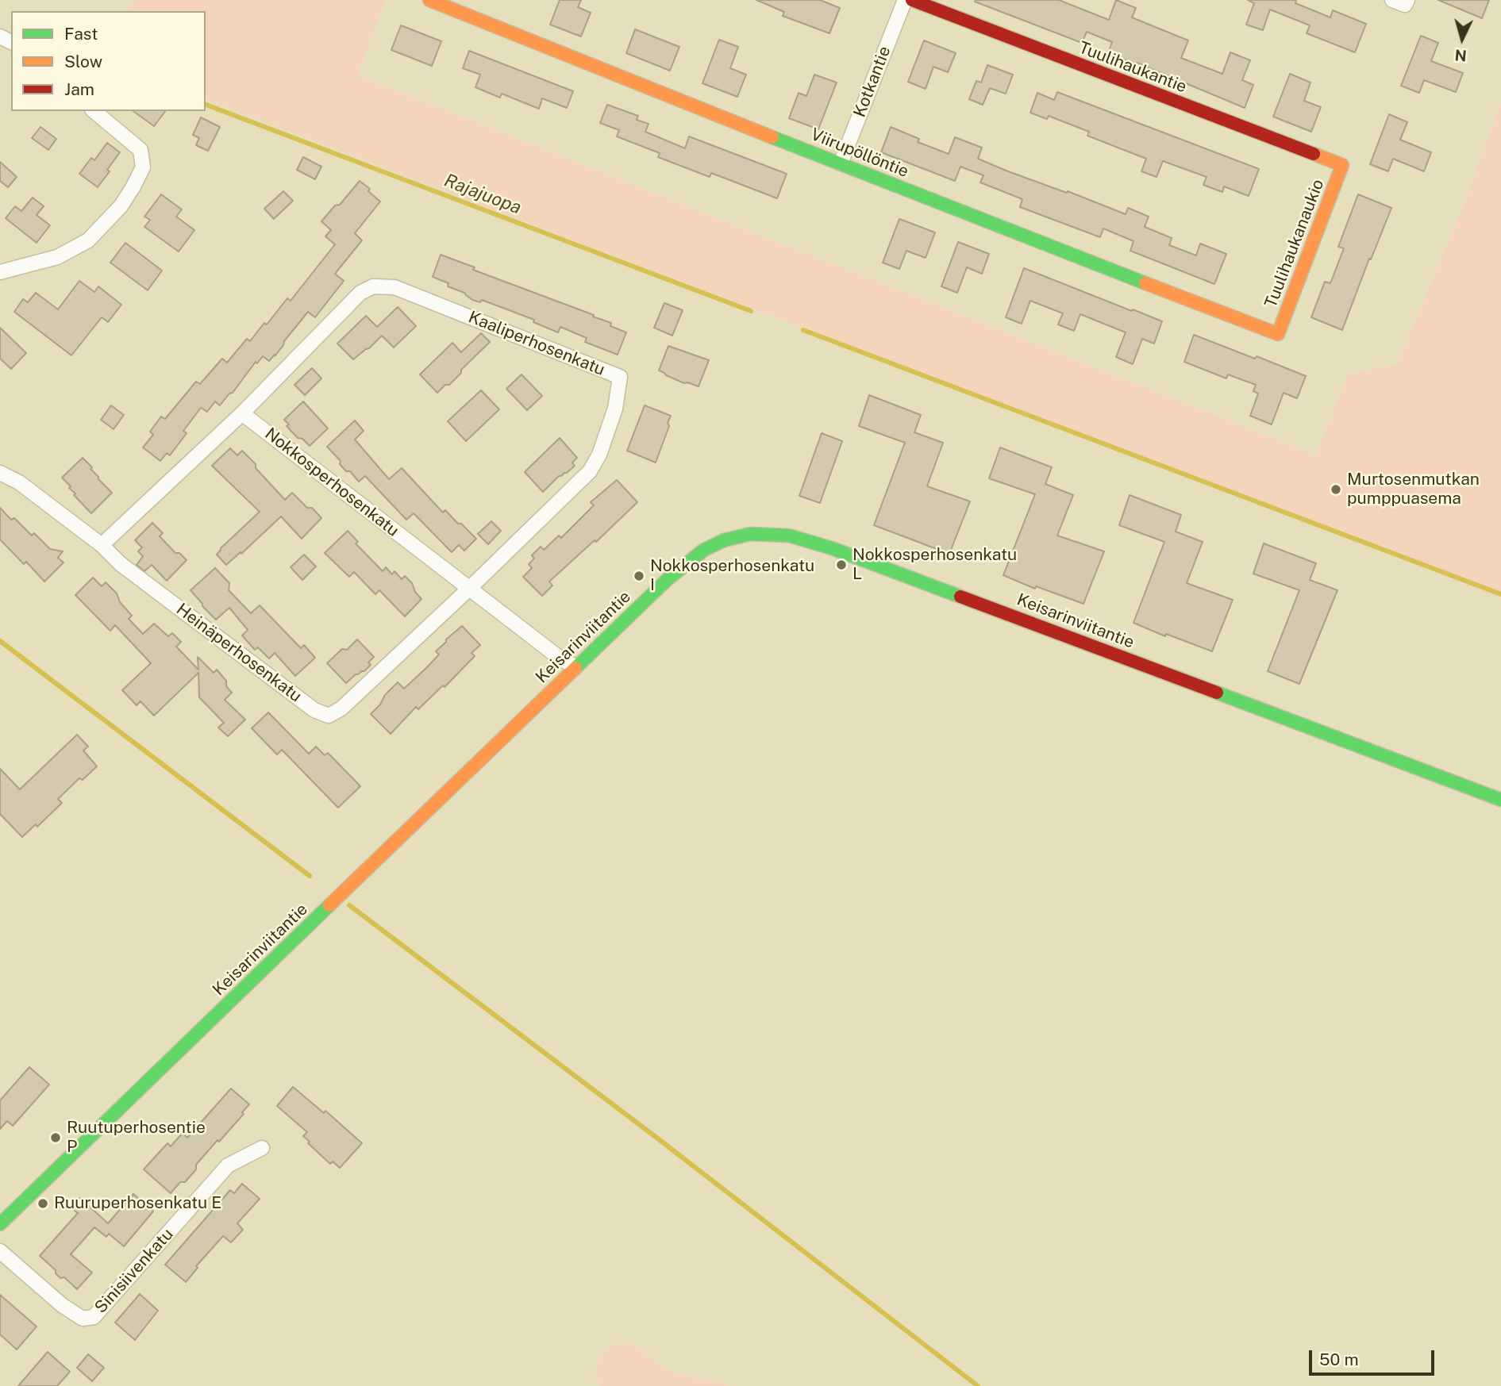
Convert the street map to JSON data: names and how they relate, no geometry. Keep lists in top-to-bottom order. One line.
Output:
{"streets":{"street":["Tuulihaukantie","Kotkantie","Viirupöllöntie","Tuulihaukanaukio","Kaaliperhosenkatu","Nokkosperhosenkatu","Keisarinviitantie","Heinäperhosenkatu","Sinisiivenkatu"]},"crossings":[["Tuulihaukantie","Tuulihaukanaukio"],["Kotkantie","Viirupöllöntie"],["Viirupöllöntie","Tuulihaukanaukio"],["Kaaliperhosenkatu","Nokkosperhosenkatu"],["Kaaliperhosenkatu","Heinäperhosenkatu"],["Nokkosperhosenkatu","Keisarinviitantie"],["Nokkosperhosenkatu","Heinäperhosenkatu"]],"water":["Rajajuopa"],"places":["Murtosenmutkan pumppuasema","Nokkosperhosenkatu L","Nokkosperhosenkatu I","Ruutuperhosentie P","Ruuruperhosenkatu E"],"legend":["Fast","Slow","Jam"],"scale_bar":"50 m","north":"bottom"}
